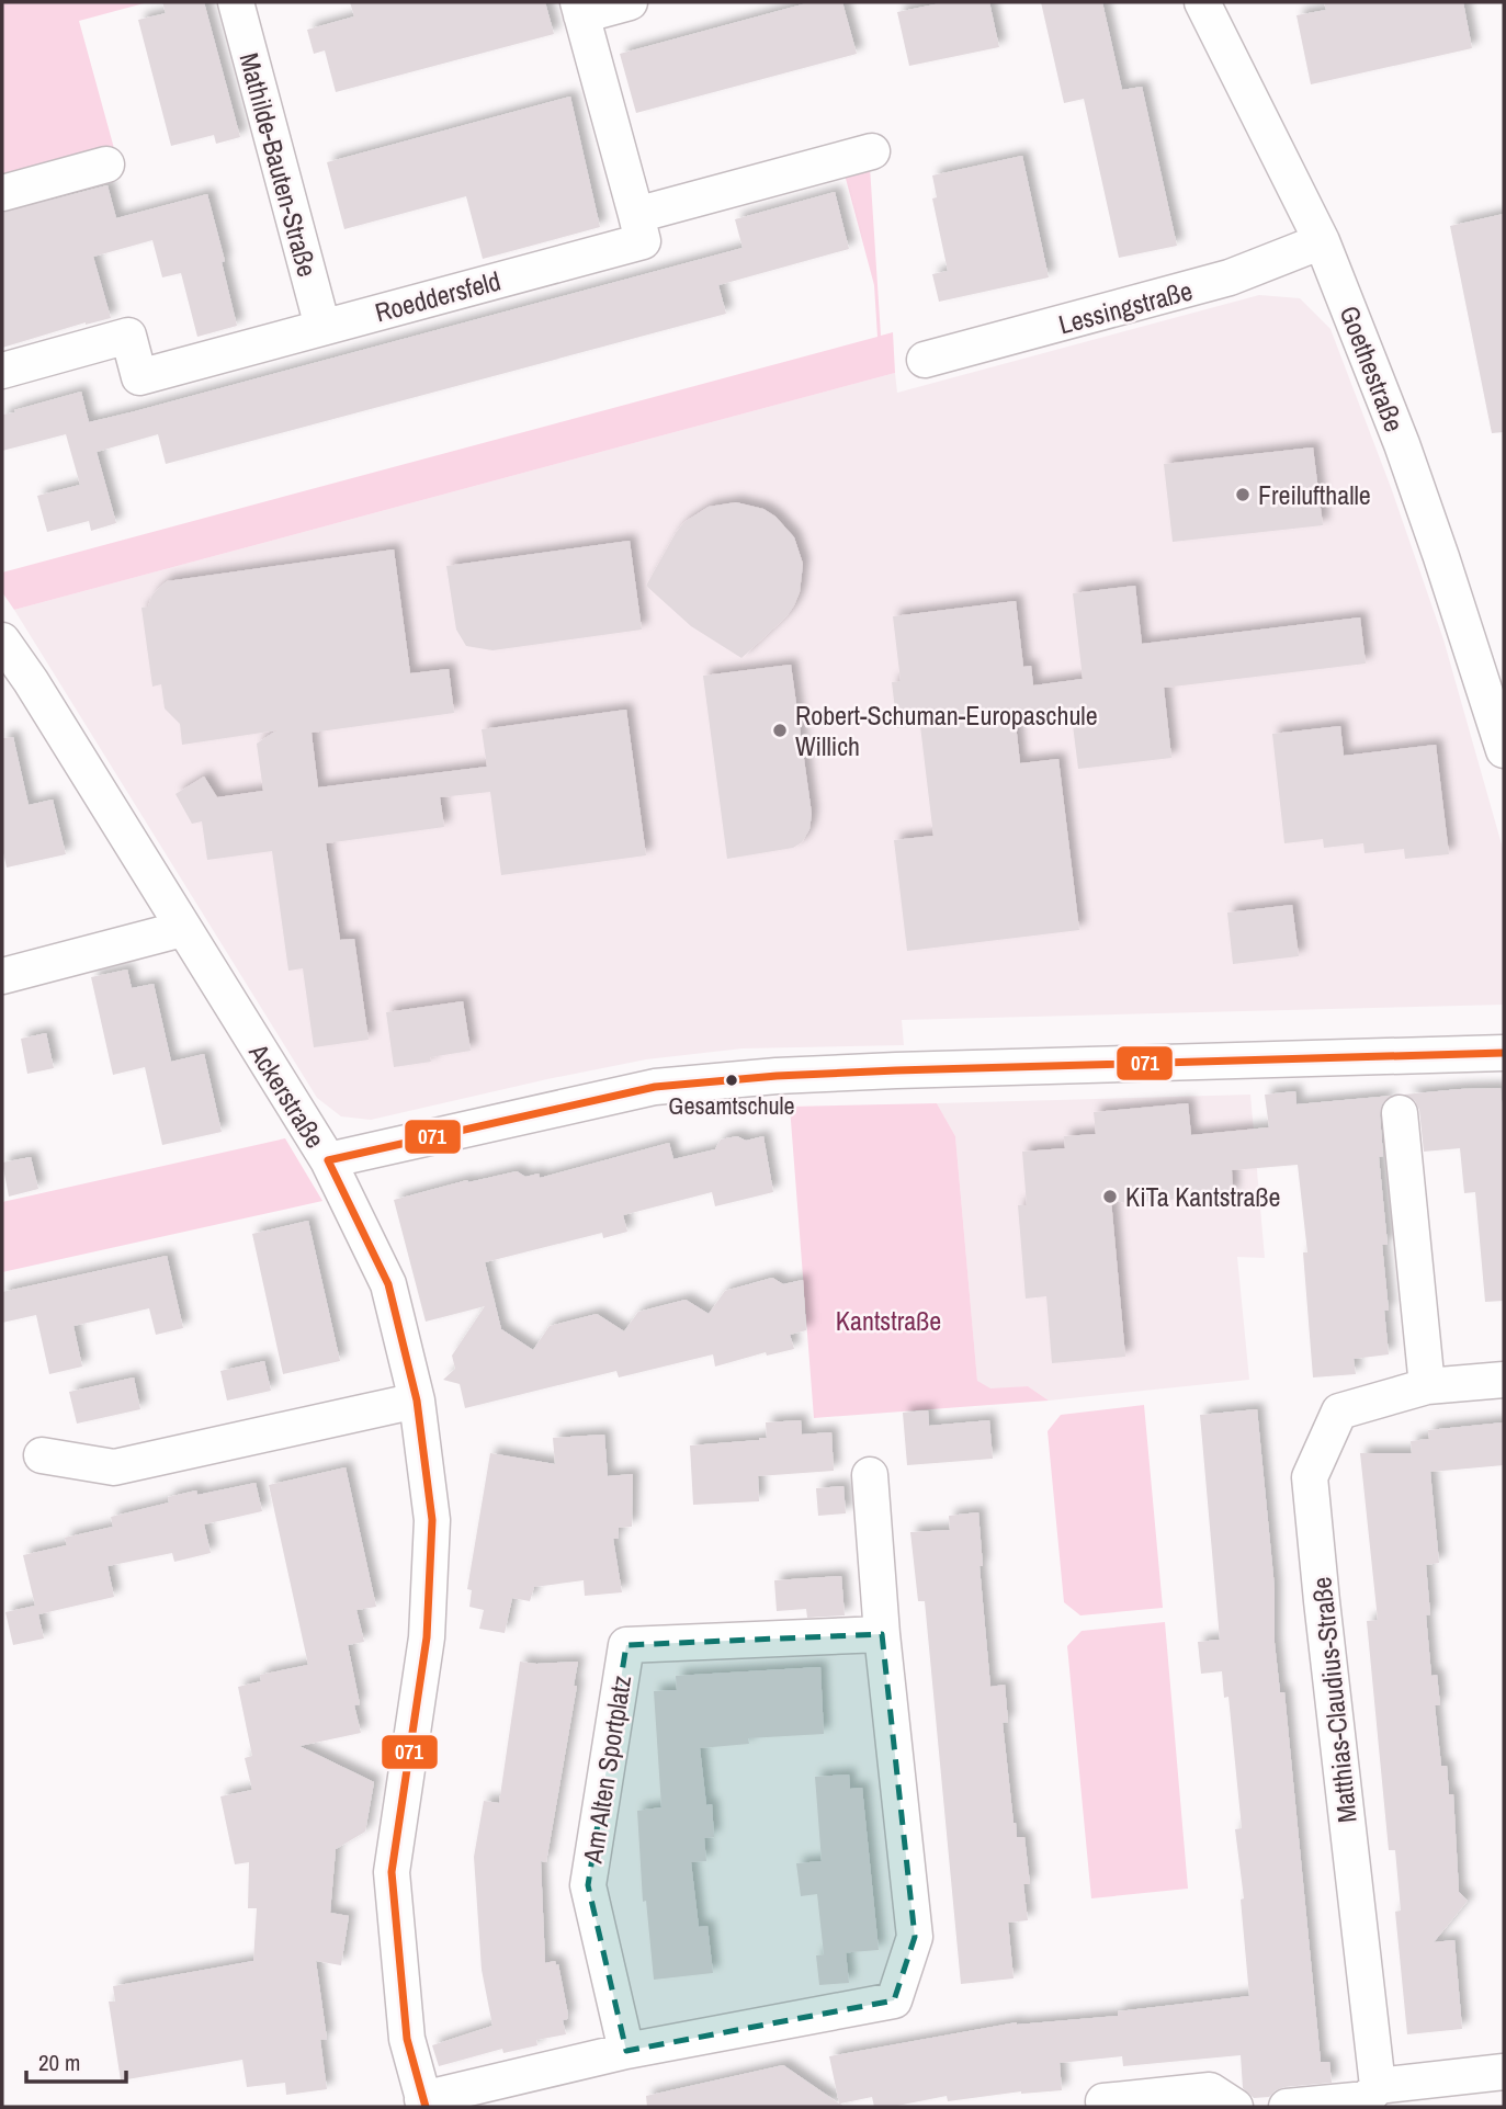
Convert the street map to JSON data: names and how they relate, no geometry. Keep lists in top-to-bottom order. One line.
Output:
{"streets":{"street":["Mathilde-Bauten-Straße","Roeddersfeld","Lessingstraße","Goethestraße","Ackerstraße","Matthias-Claudius-Straße","Am Alten Sportplatz"]},"crossings":[["Mathilde-Bauten-Straße","Roeddersfeld"],["Lessingstraße","Goethestraße"]],"parks":["Kantstraße"],"places":["Freilufthalle","Robert-Schuman-Europaschule Willich","Gesamtschule","KiTa Kantstraße"],"lines":["transit line 071"],"scale_bar":"20 m"}
